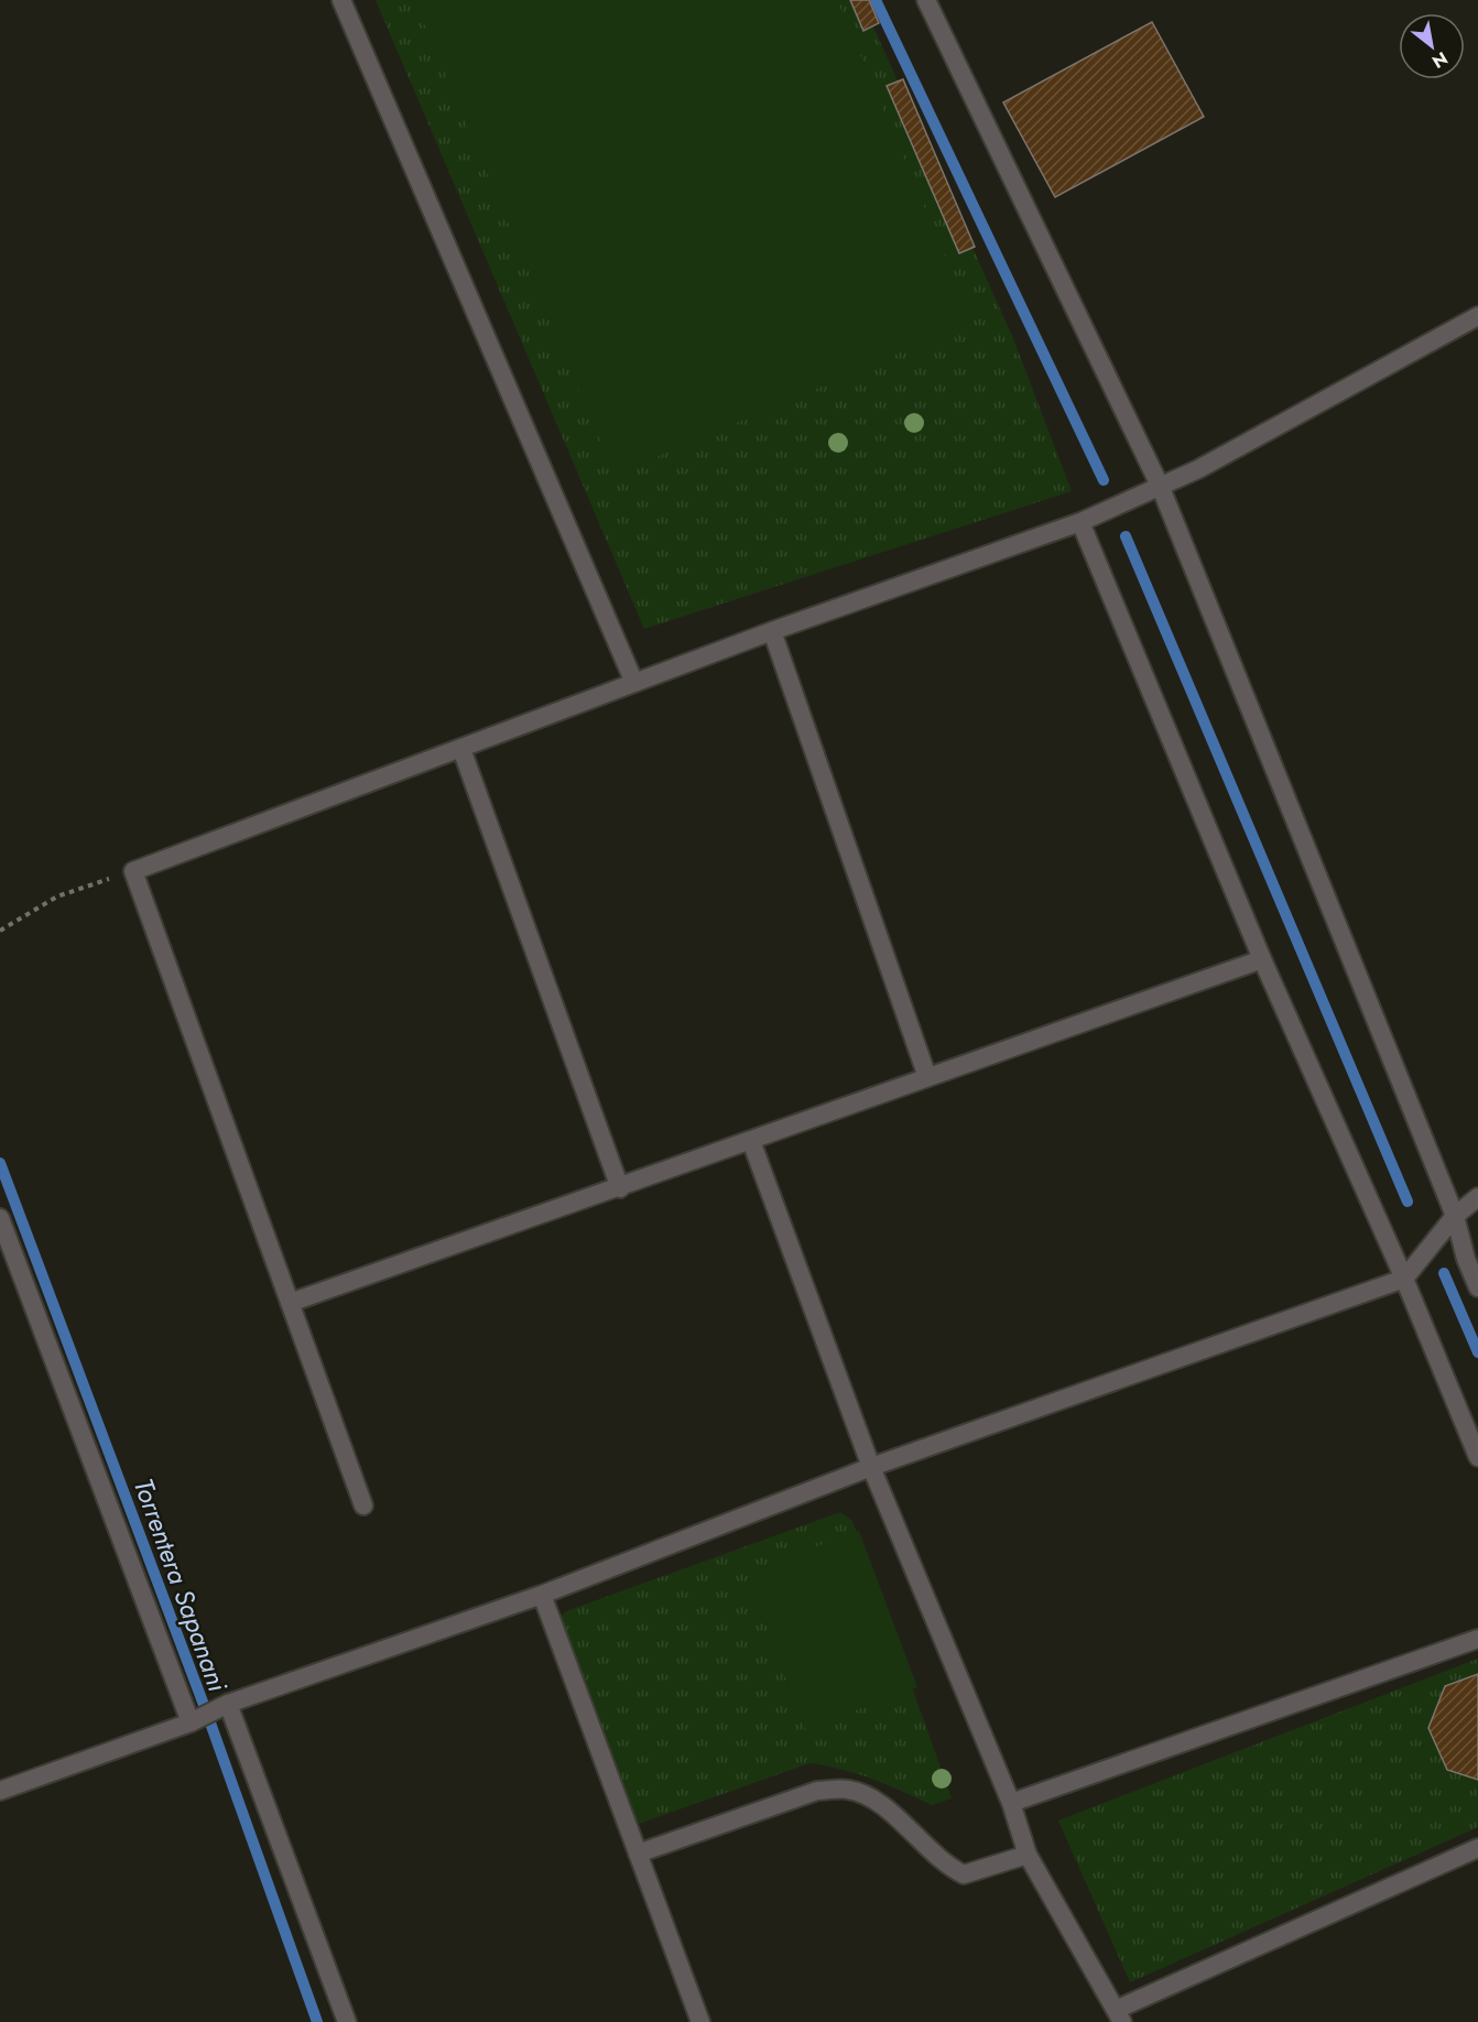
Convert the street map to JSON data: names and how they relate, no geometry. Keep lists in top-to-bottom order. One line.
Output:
{"water":["Torrentera Sapanani"],"north":"bottom right"}
